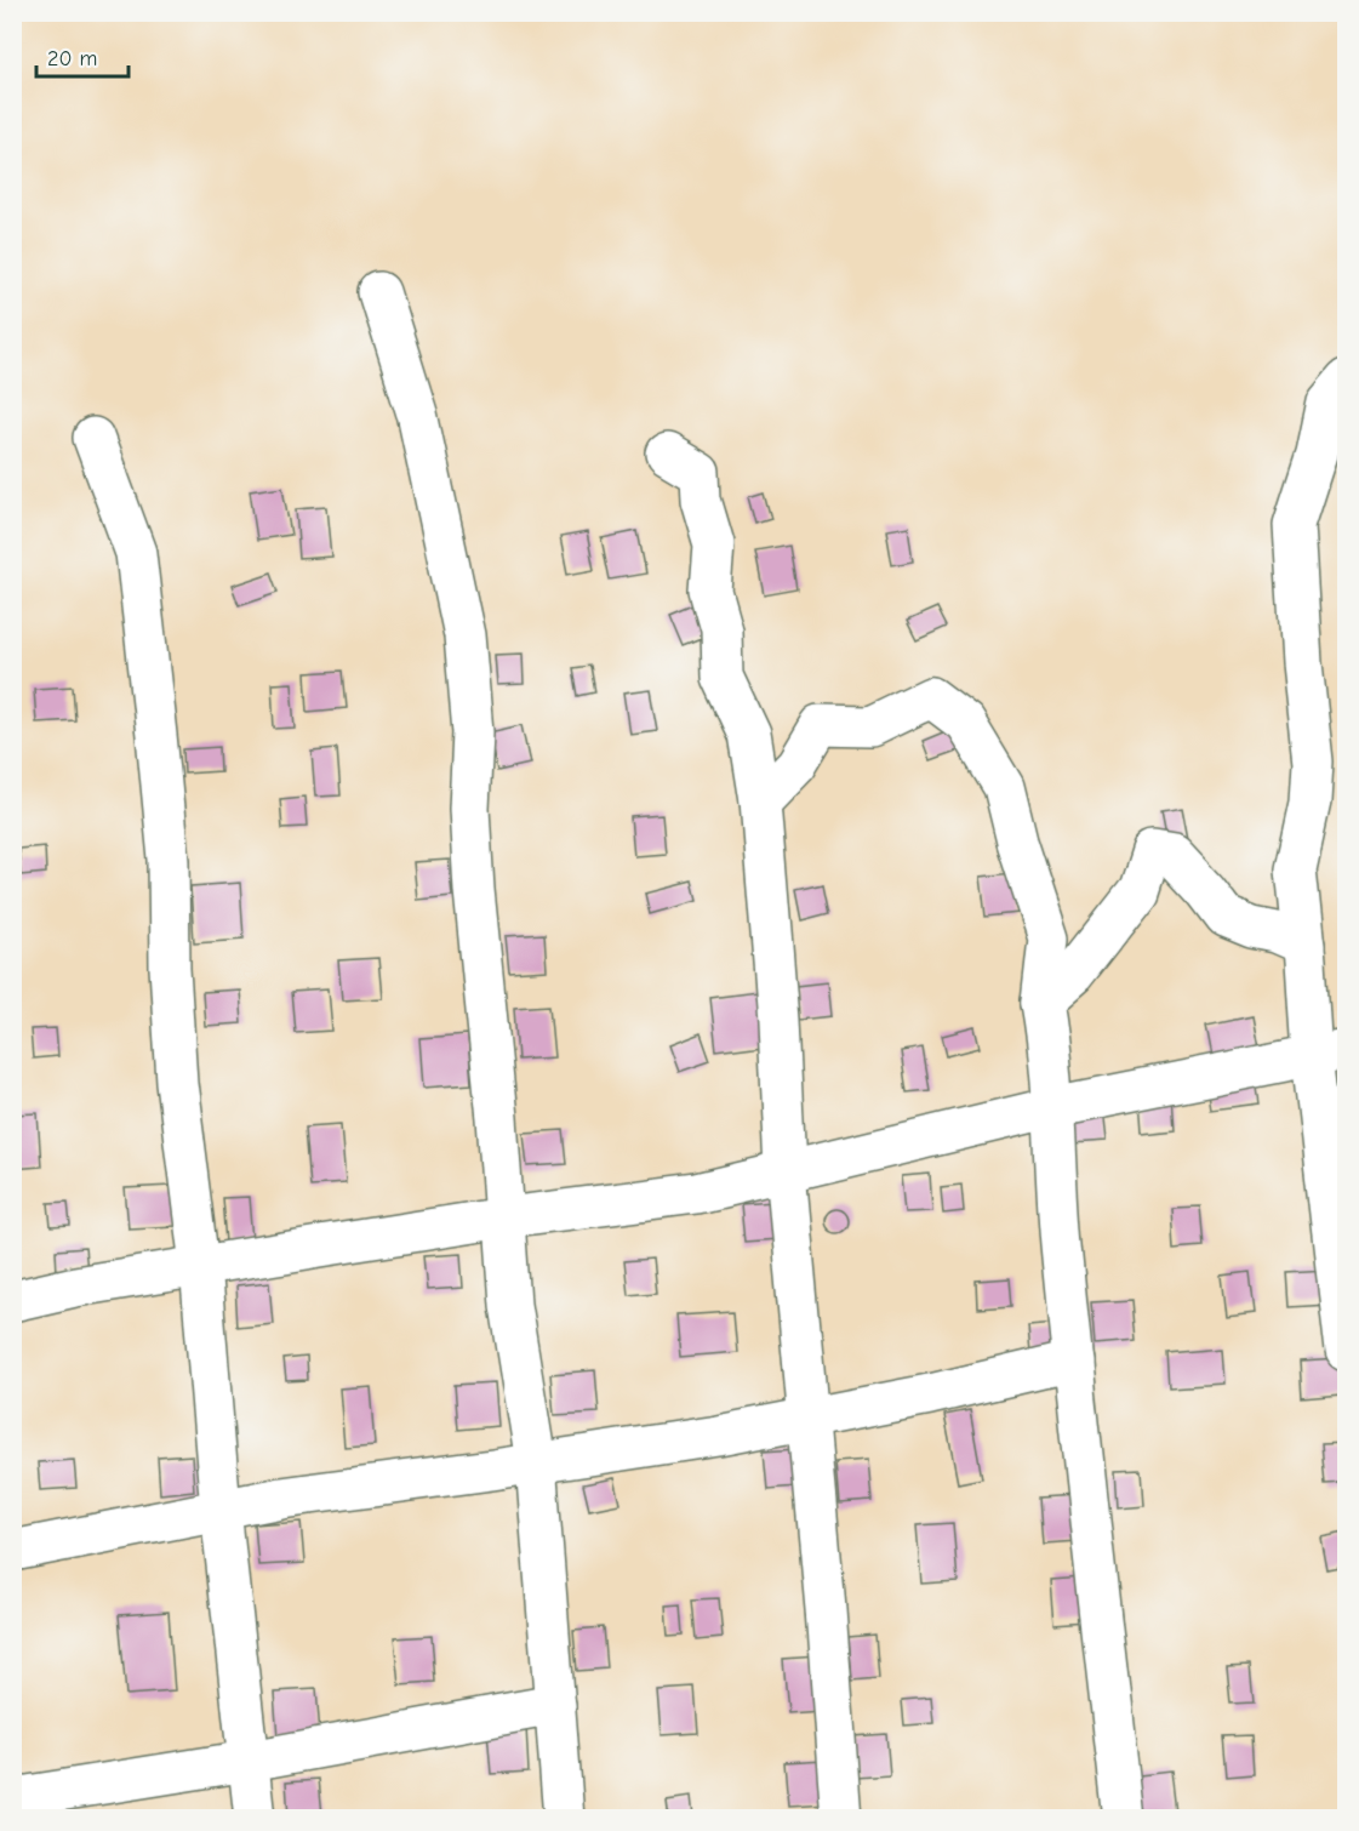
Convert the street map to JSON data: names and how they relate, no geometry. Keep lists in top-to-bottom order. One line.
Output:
{"scale_bar":"20 m"}
